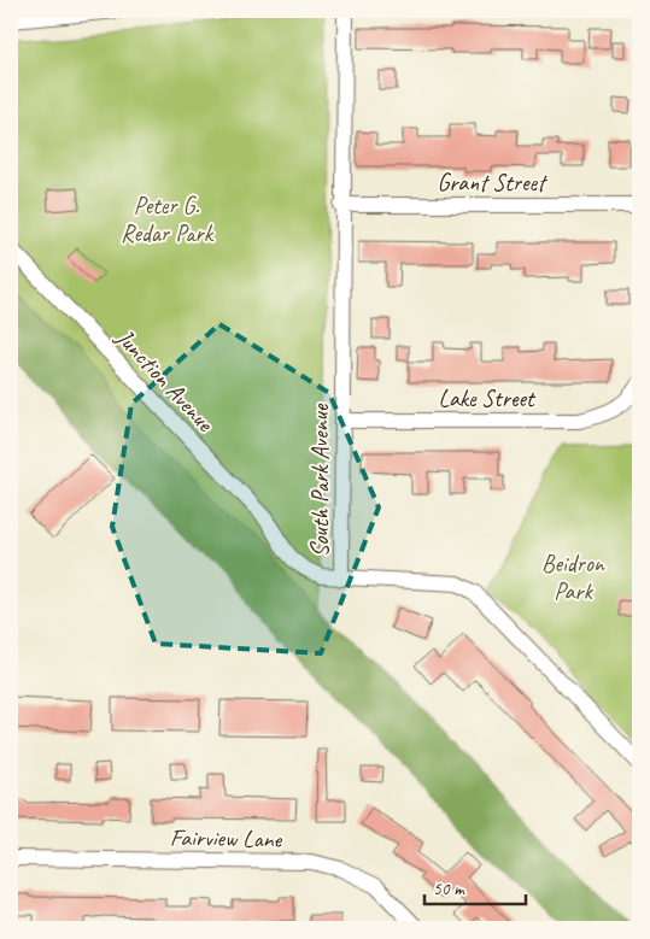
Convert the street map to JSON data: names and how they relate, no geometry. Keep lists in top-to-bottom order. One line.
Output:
{"streets":{"street":["Grant Street","Junction Avenue","Lake Street","South Park Avenue","Fairview Lane"]},"crossings":[["Grant Street","South Park Avenue"],["Junction Avenue","South Park Avenue"],["Lake Street","South Park Avenue"]],"parks":["Peter G. Redar Park","Beidron Park"],"scale_bar":"50 m"}
